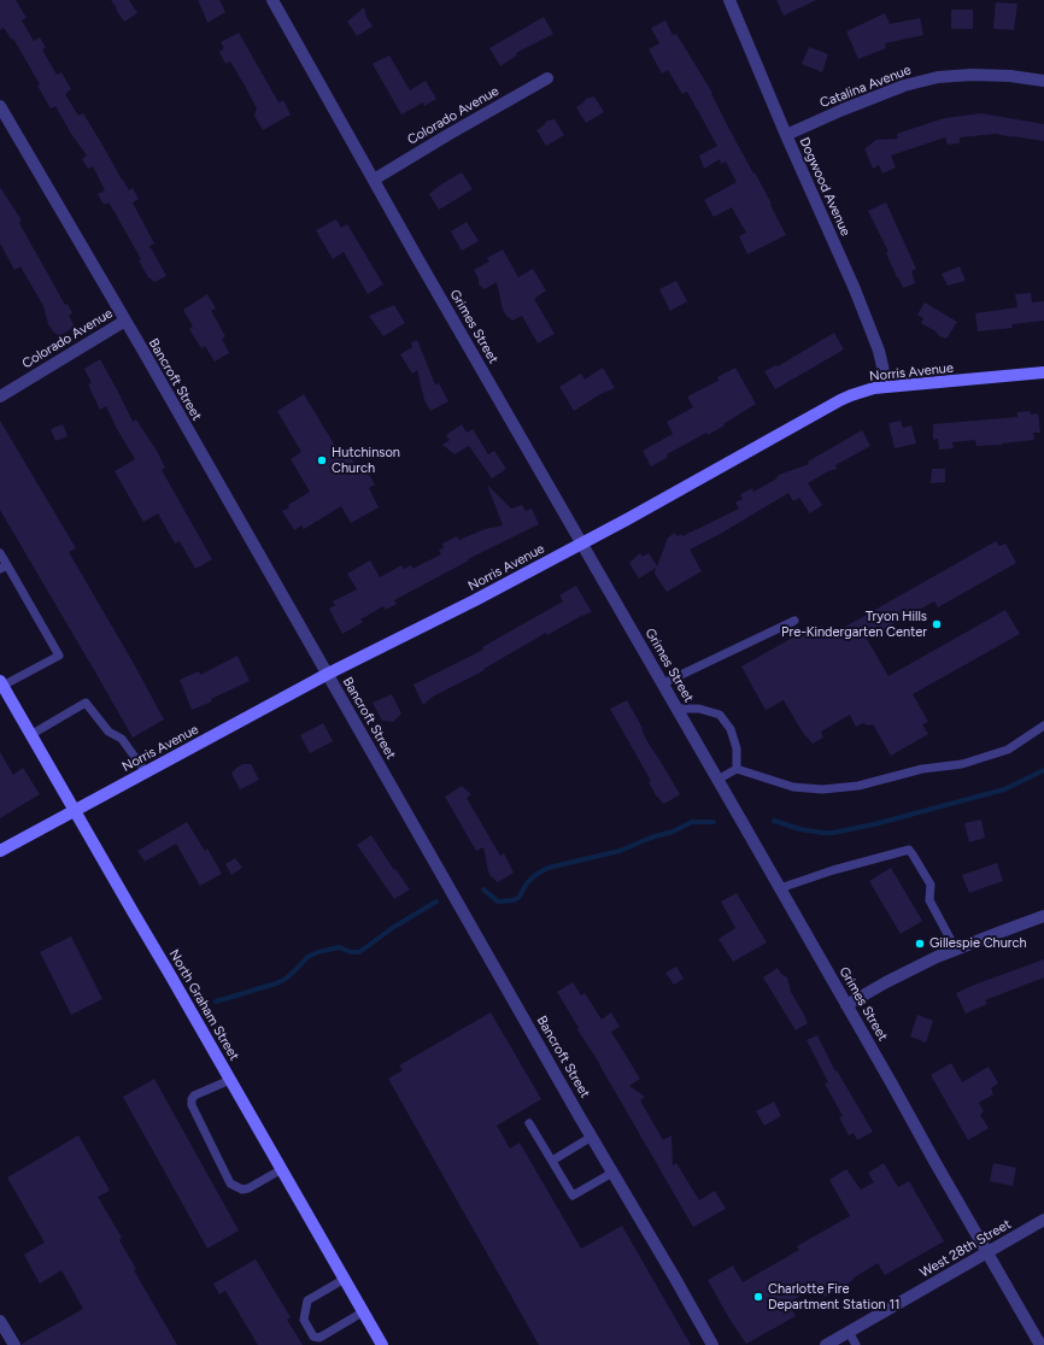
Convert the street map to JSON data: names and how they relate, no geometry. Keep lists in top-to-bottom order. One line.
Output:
{"streets":{"street":["Catalina Avenue","Colorado Avenue","Dogwood Avenue","Grimes Street","Norris Avenue","Bancroft Street","North Graham Street","West 28th Street"]},"crossings":[["Catalina Avenue","Dogwood Avenue"],["Colorado Avenue","Grimes Street"],["Colorado Avenue","Bancroft Street"],["Dogwood Avenue","Norris Avenue"],["Grimes Street","Norris Avenue"],["Grimes Street","West 28th Street"],["Norris Avenue","Bancroft Street"],["Norris Avenue","North Graham Street"]],"places":["Hutchinson Church","Tryon Hills Pre-Kindergarten Center","Gillespie Church","Charlotte Fire Department Station 11"]}
